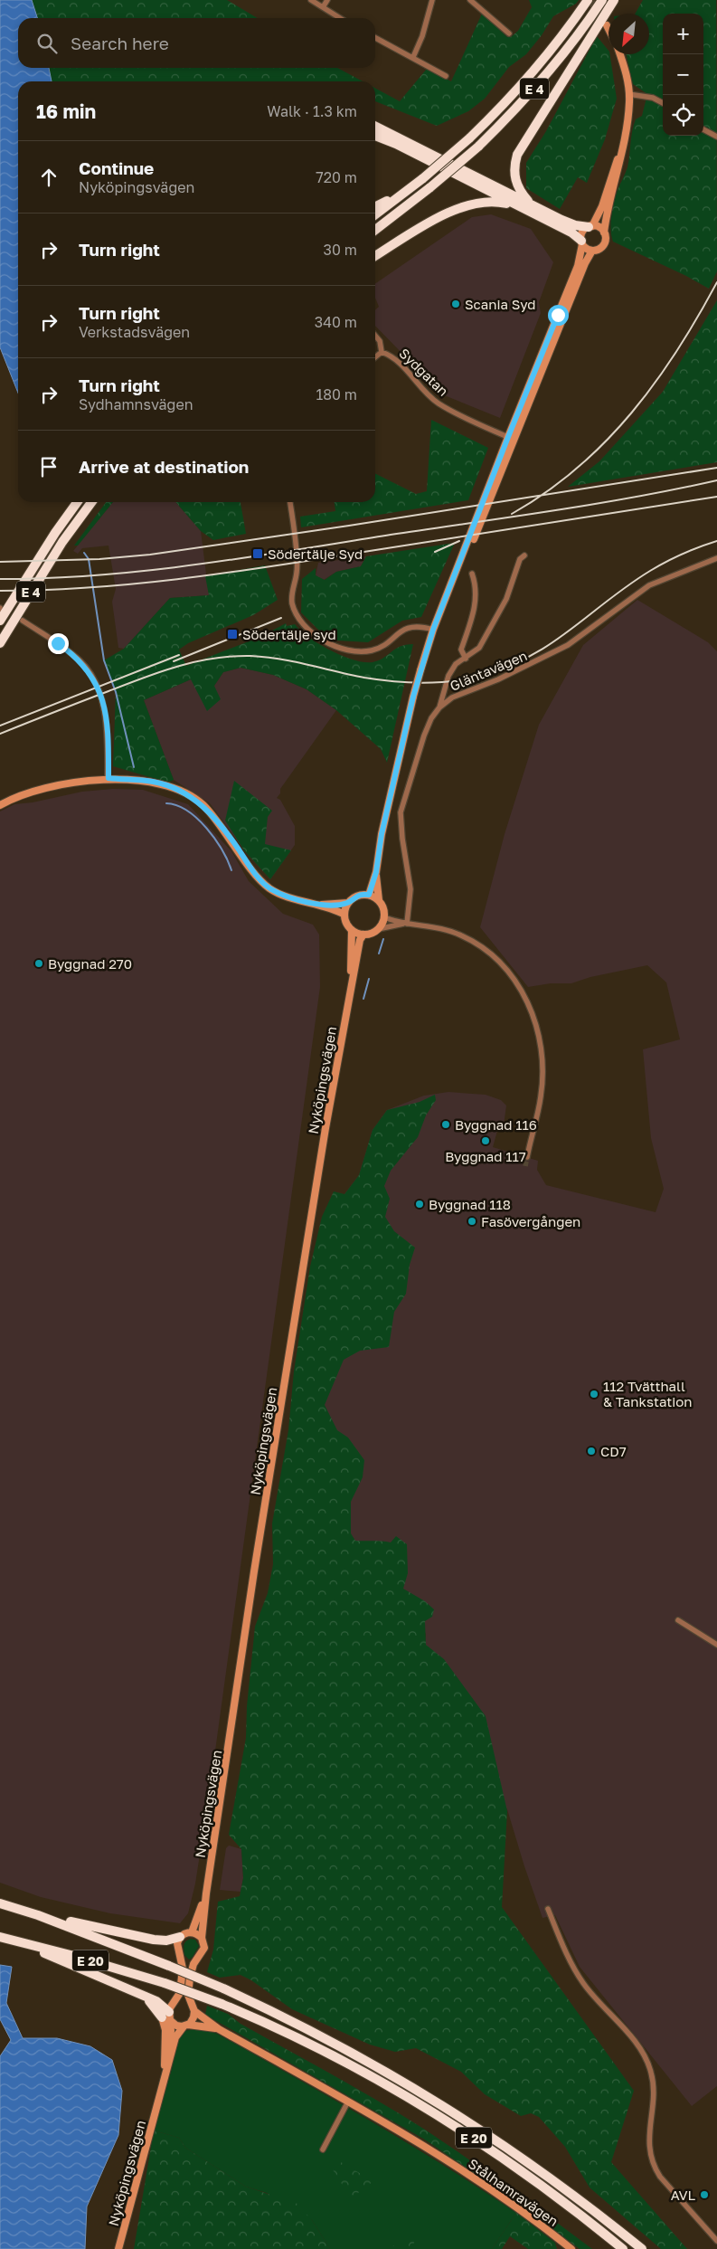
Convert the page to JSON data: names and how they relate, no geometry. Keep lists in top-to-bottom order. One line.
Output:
{"streets":{"highway":["E 4","E 20"],"main road":["Nyköpingsvägen","Stålhamravägen"],"street":["Sydgatan","Gläntavägen"]},"crossings":[["Nyköpingsvägen","Stålhamravägen"]],"places":{"other":["Scania Syd","Byggnad 270","Byggnad 116","Byggnad 117","Byggnad 118","Fasövergången","112 Tvätthall & Tankstation","CD7","AVL"],"transit":["Södertälje Syd","Södertälje syd"]},"north":"bottom left","page":{"map_buttons":["+","−"],"search":"Search here","heading":["16 min","Walk · 1.3 km"],"list":[["Continue","Nyköpingsvägen","720 m"],["Turn right","30 m"],["Turn right","Verkstadsvägen","340 m"],["Turn right","Sydhamnsvägen","180 m"],"Arrive at destination"]}}
